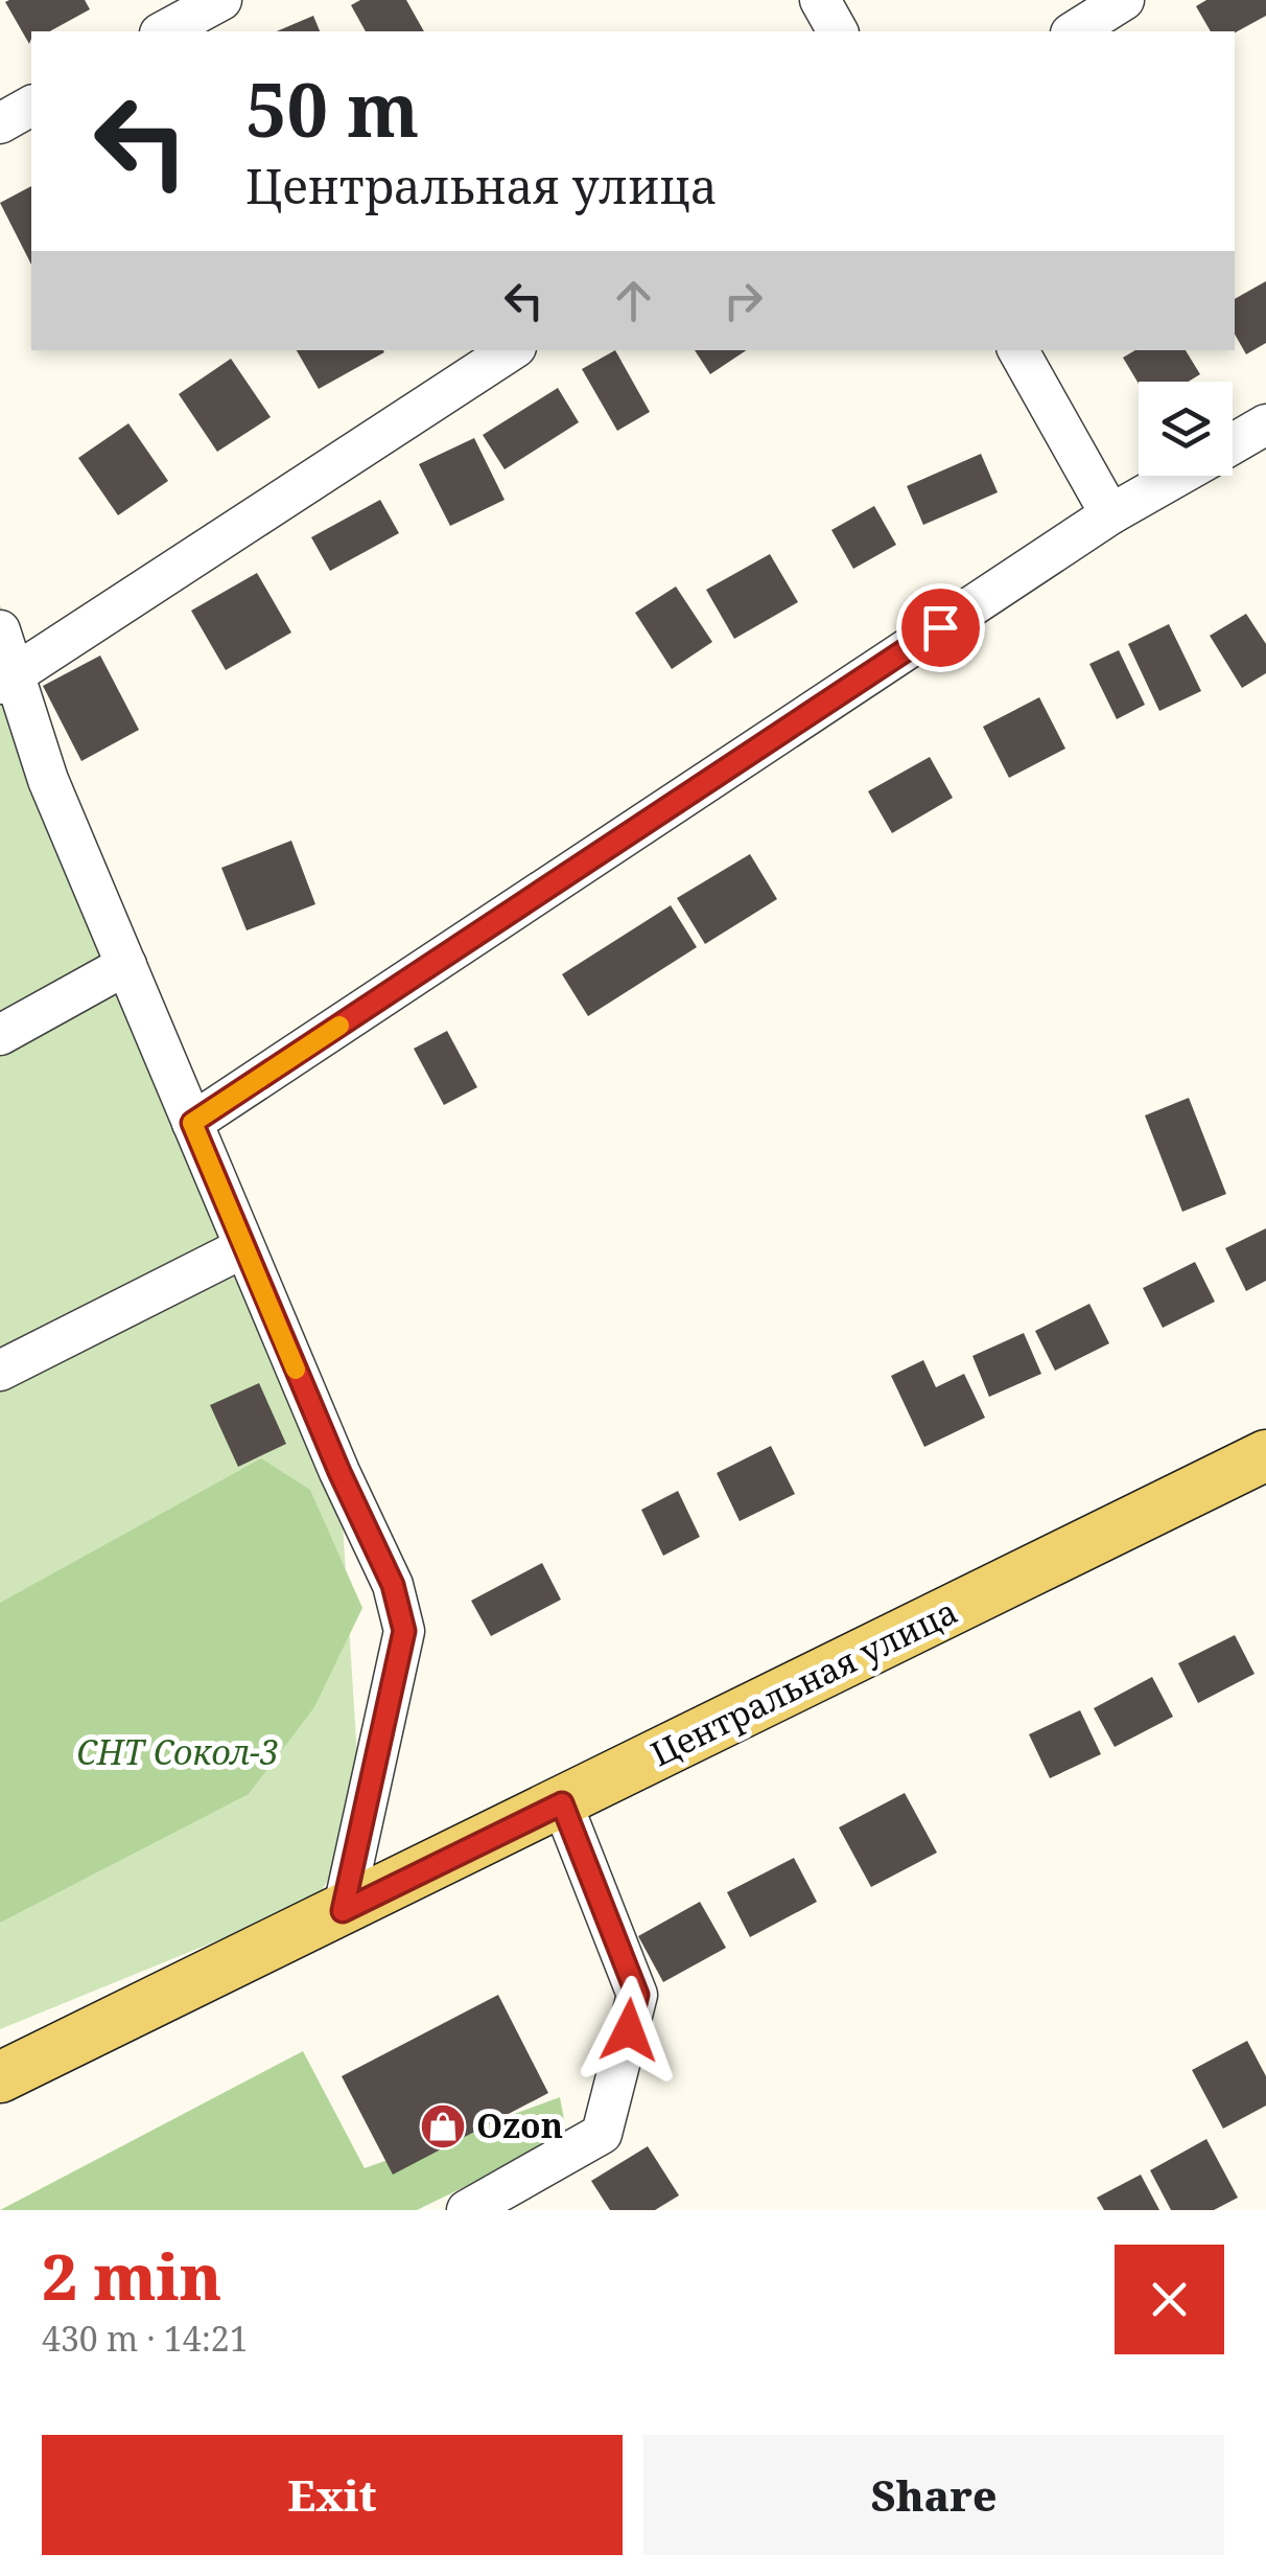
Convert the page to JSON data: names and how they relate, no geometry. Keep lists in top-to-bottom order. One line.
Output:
{"streets":{"main road":["Центральная улица"]},"parks":["СНТ Сокол-3"],"places":{"shop":["Ozon"]},"page":{"turn":["50 m","Центральная улица"],"heading":["2 min","430 m · 14:21"],"buttons":["Exit","Share"]}}
